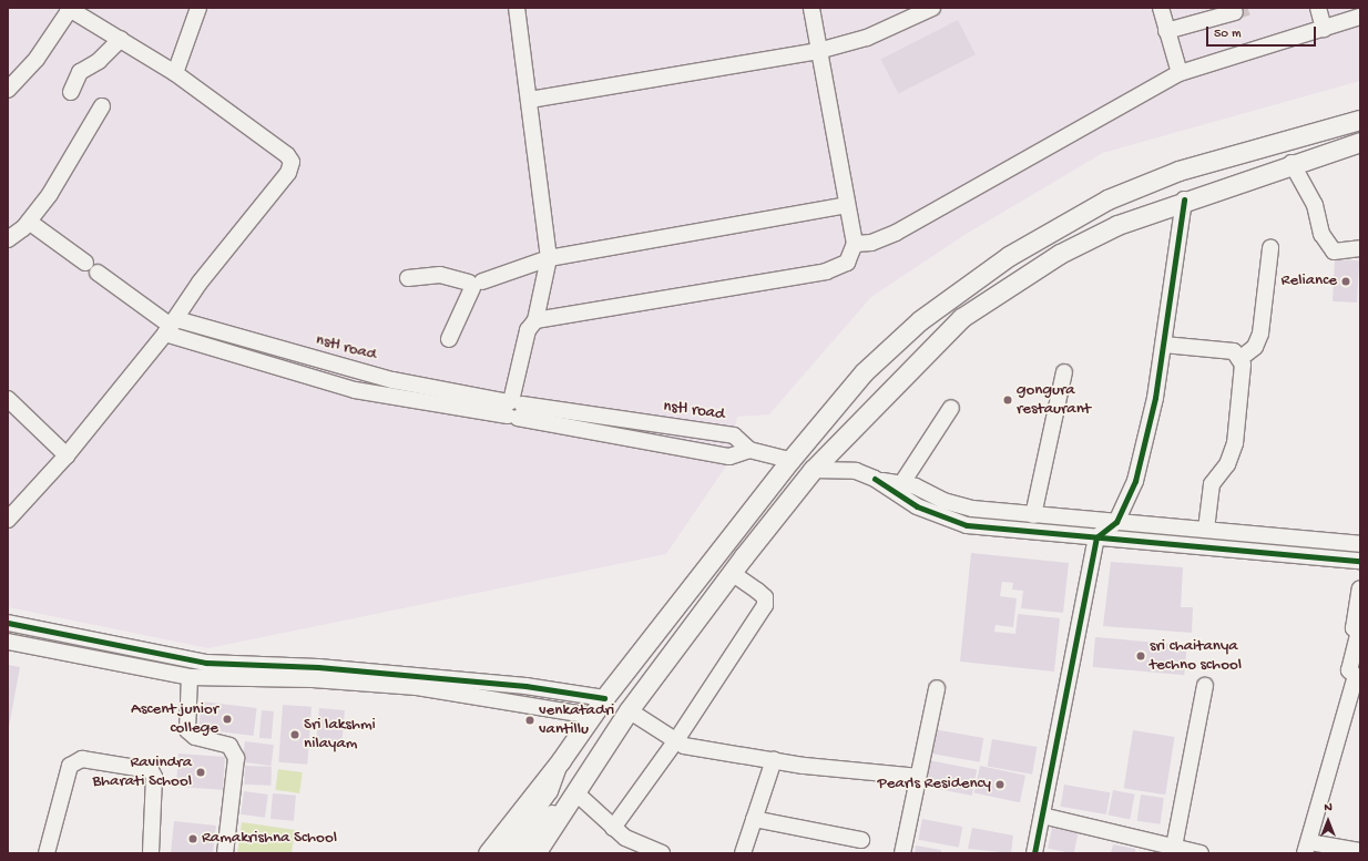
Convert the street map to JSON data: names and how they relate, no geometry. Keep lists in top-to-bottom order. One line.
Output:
{"streets":{"street":["nstl road"]},"places":["Reliance","gongura restaurant","sri chaitanya techno school","Ascent junior college","venkatadri vantillu","Sri lakshmi nilayam","Ravindra Bharati School","Pearls Residency","Ramakrishna School"],"scale_bar":"50 m","north":"top"}
